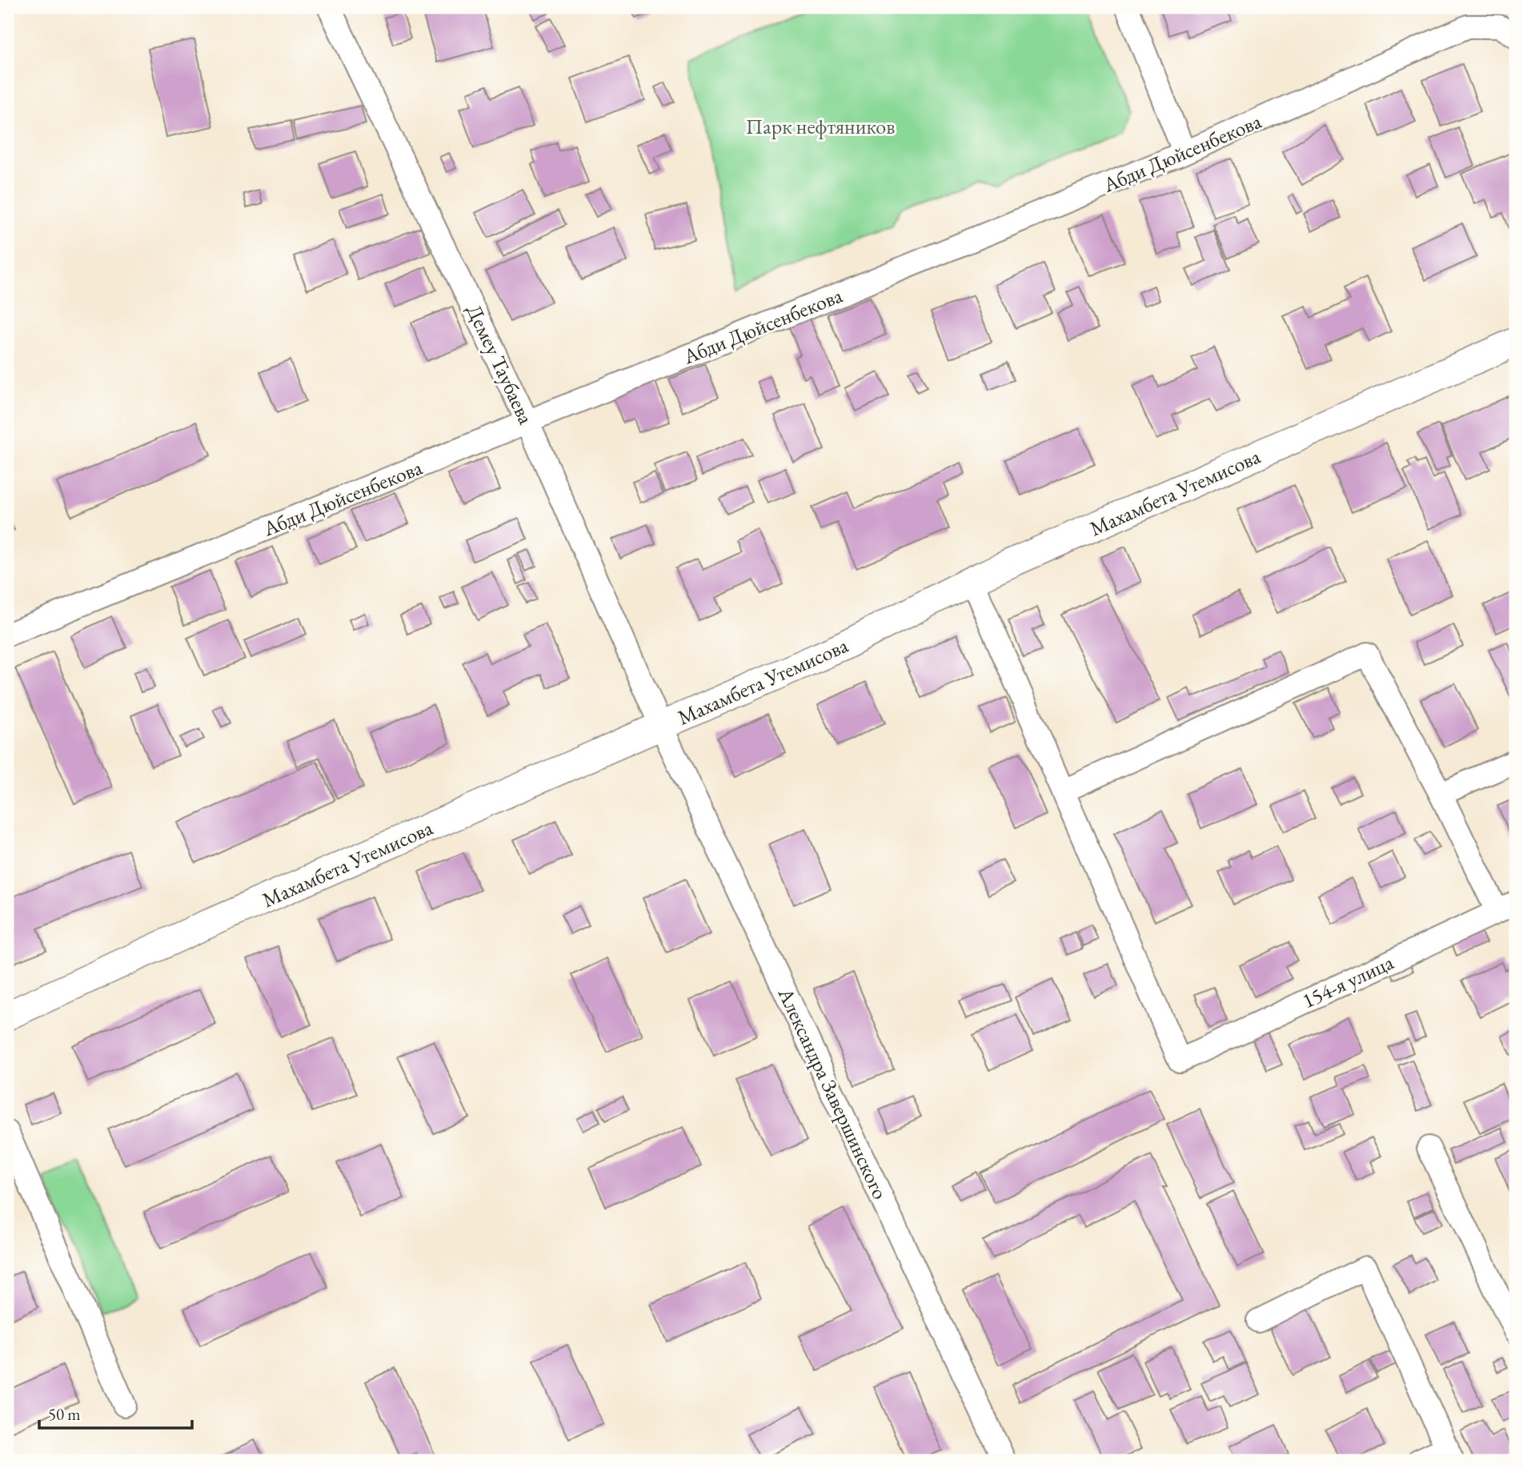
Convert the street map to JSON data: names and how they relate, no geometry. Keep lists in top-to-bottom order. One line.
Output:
{"streets":{"street":["Абди Дюйсенбекова","Демеу Таубаева","Махамбета Утемисова","154-я улица","Александра Завершинского"]},"crossings":[["Абди Дюйсенбекова","Демеу Таубаева"],["Демеу Таубаева","Махамбета Утемисова"],["Демеу Таубаева","Александра Завершинского"],["Махамбета Утемисова","Александра Завершинского"]],"parks":["Парк нефтяников"],"scale_bar":"50 m"}
